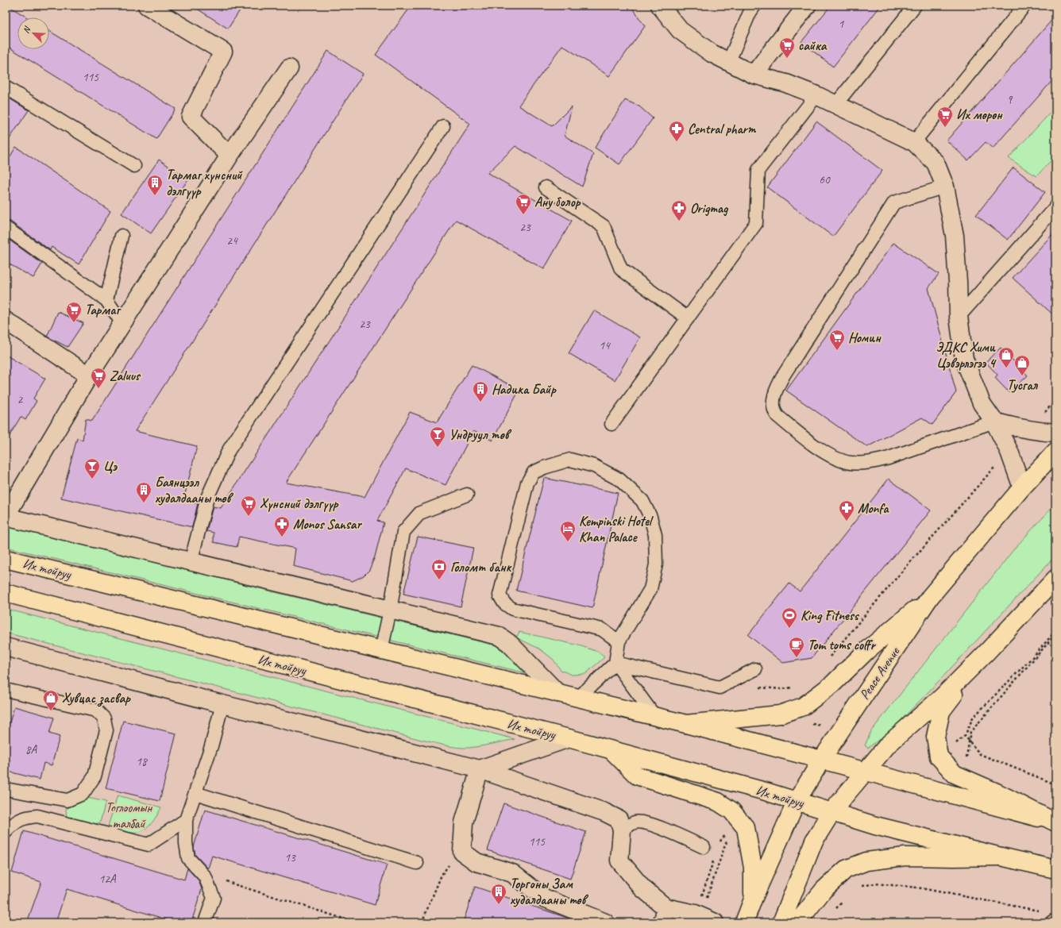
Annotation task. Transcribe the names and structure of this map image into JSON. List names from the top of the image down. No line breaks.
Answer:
{"streets":{"main road":["Их тойруу","Peace Avenue"]},"crossings":[["Их тойруу","Peace Avenue"]],"parks":["Тоглоомын талбай"],"places":{"supermarket":["сайка","Их мөрөн","Ану болор","Тармаг","Номин","Zaluus","Хүнсний дэлгүүр"],"pharmacy":["Central pharm","Origmag","Monfa","Monos Sansar"],"building":["Тармаг хүнсний дэлгүүр","Надика Байр","Баянцээл худалдааны төв","Торгоны Зам худалдааны төв"],"shop":["ЭДКС Хими Цэвэрлэгээ 4","Тусгал","Хувцас засвар"],"bar":["Ундруул төв","Цэ"],"hotel":["Kempinski Hotel Khan Palace"],"bank":["Голомт банк"],"sports":["King Fitness"],"cafe":["Tom toms coffr"]},"house_numbers":["1","115","9","60","23","24","23","14","2","8А","18","115","13","12А"],"north":"top left"}
